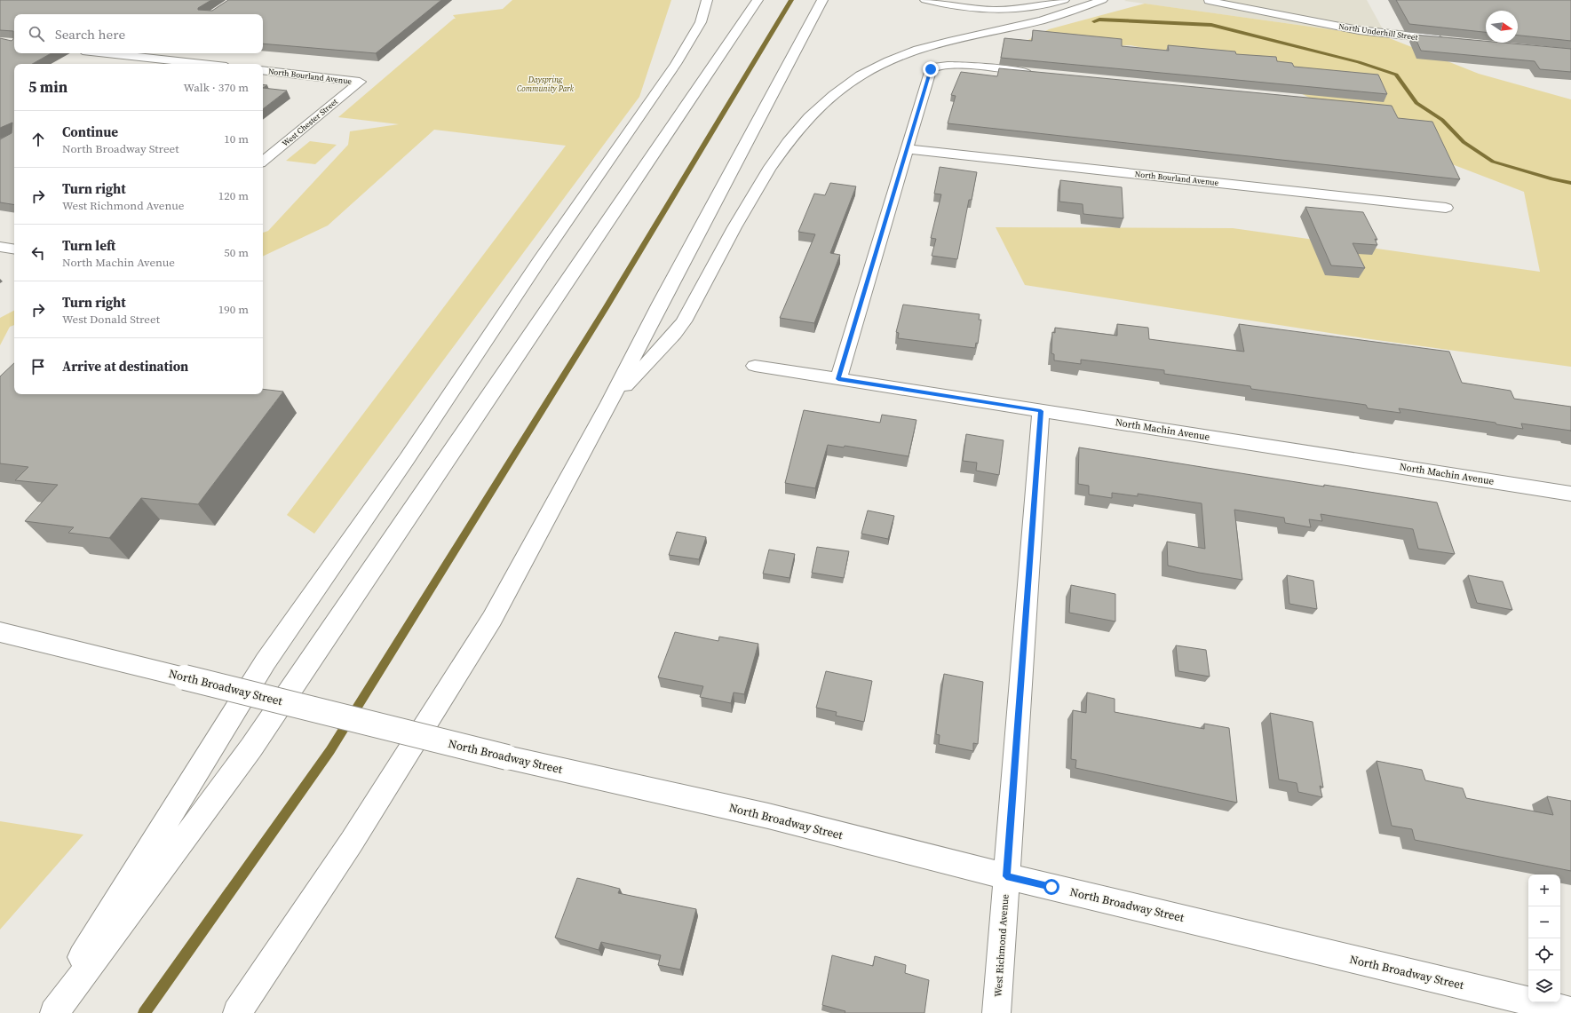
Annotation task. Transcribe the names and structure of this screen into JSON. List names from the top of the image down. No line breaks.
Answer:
{"streets":{"main road":["North Underhill Street","North Bourland Avenue","West Chester Street","North Machin Avenue","North Broadway Street","West Richmond Avenue"]},"crossings":[["North Bourland Avenue","West Chester Street"],["North Machin Avenue","West Richmond Avenue"],["North Broadway Street","West Richmond Avenue"]],"parks":["Dayspring Community Park"],"north":"right","page":{"search":"Search here","heading":["5 min","Walk · 370 m"],"list":[["Continue","North Broadway Street","10 m"],["Turn right","West Richmond Avenue","120 m"],["Turn left","North Machin Avenue","50 m"],["Turn right","West Donald Street","190 m"],"Arrive at destination"],"map_buttons":["+","−"]}}
